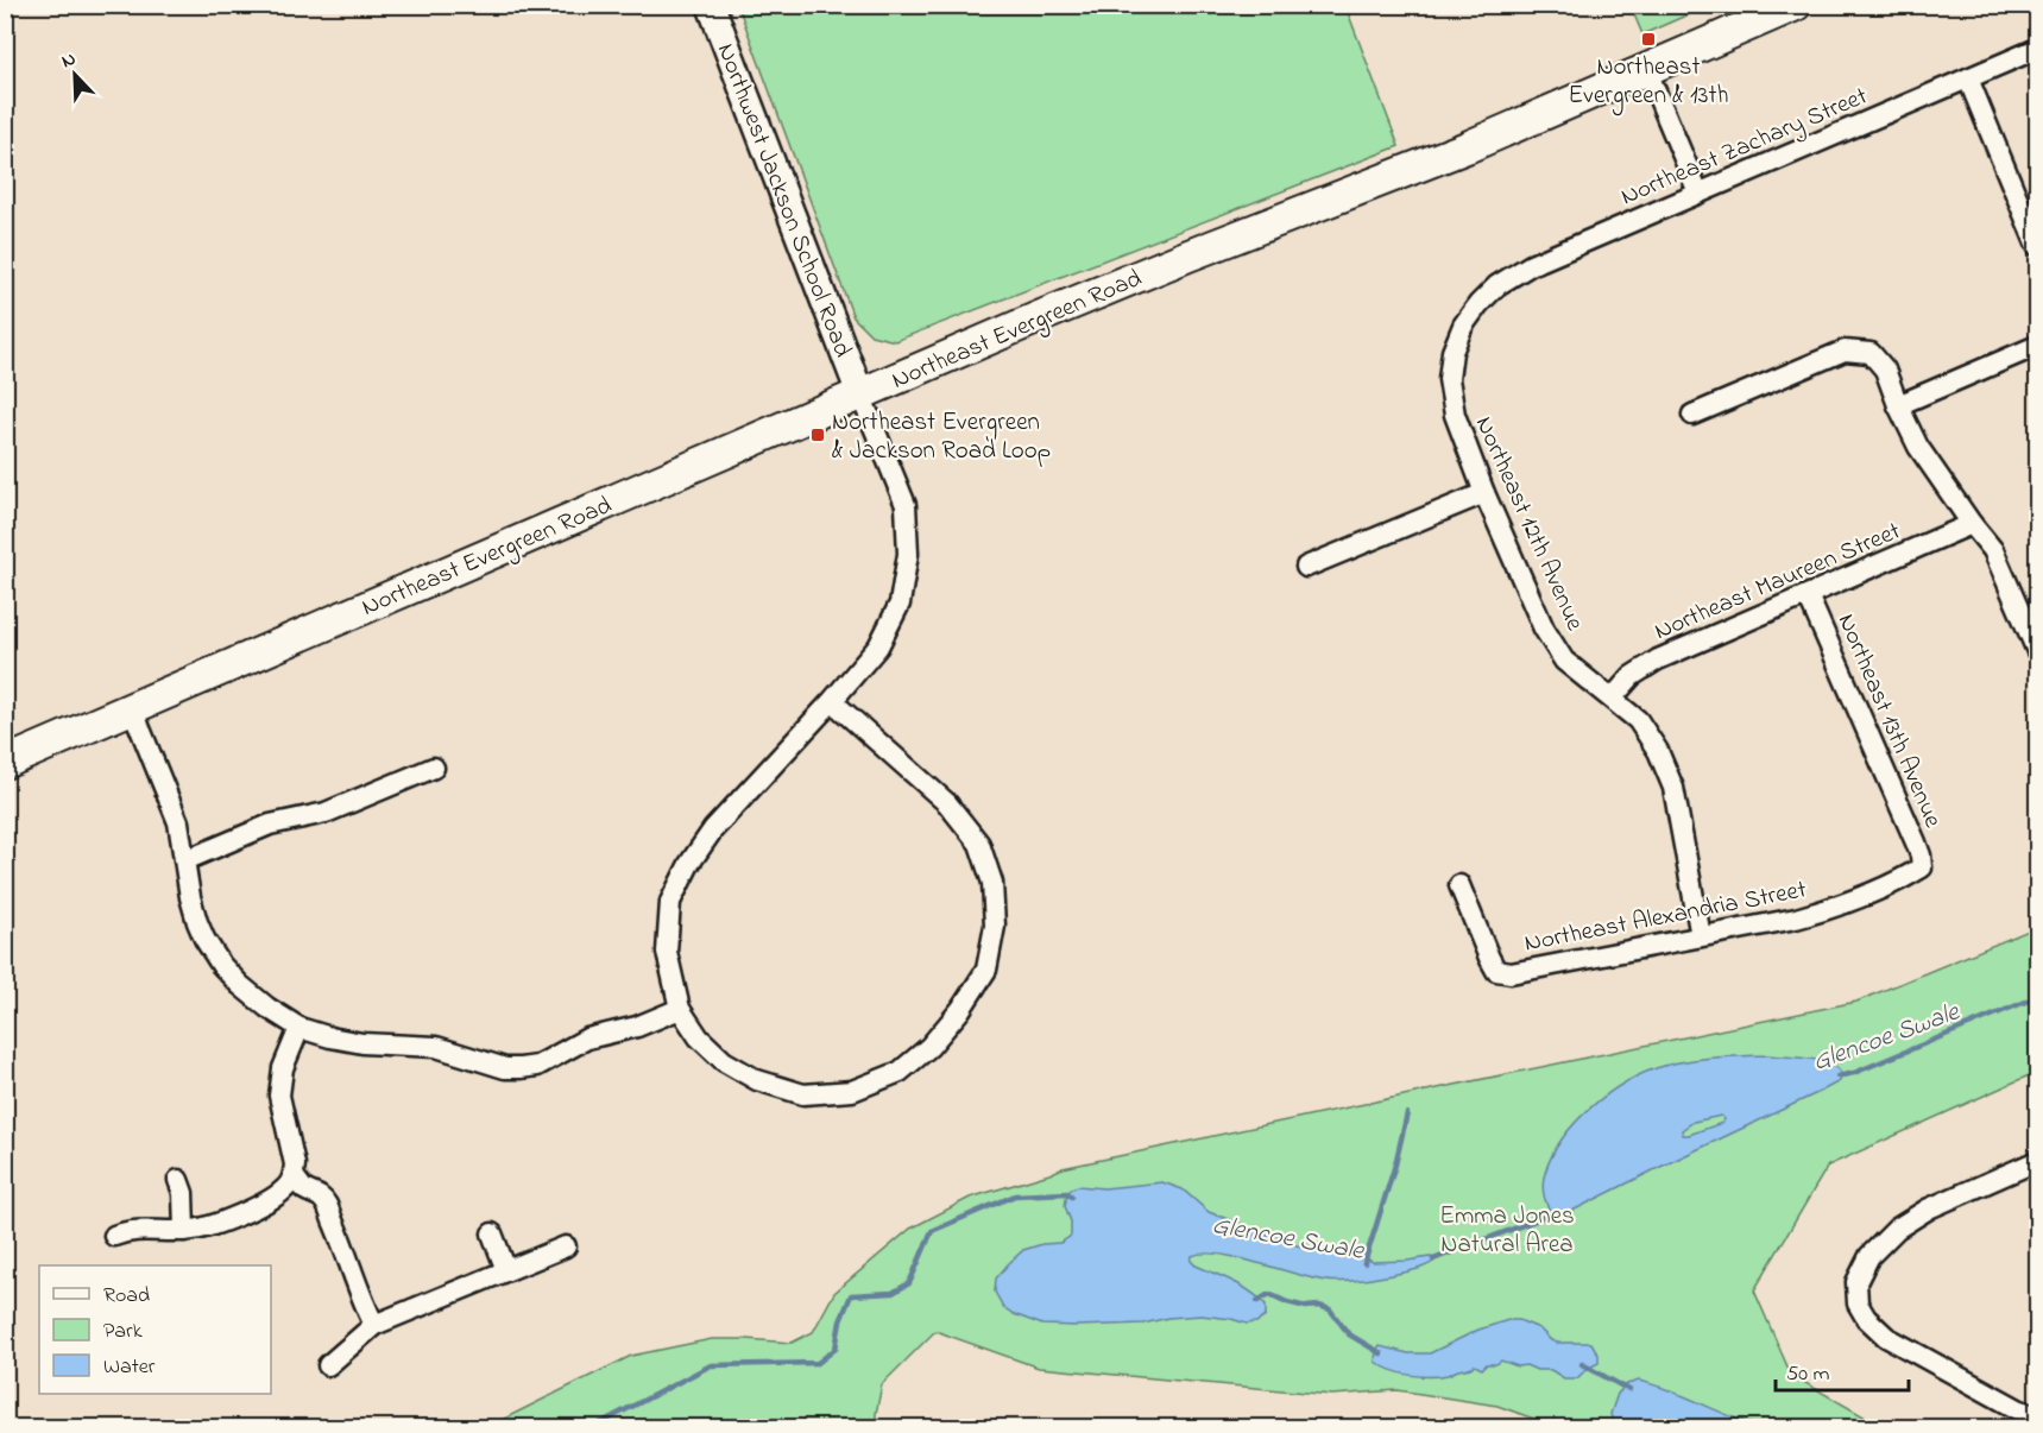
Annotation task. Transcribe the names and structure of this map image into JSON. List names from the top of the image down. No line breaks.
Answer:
{"streets":{"main road":["Northwest Jackson School Road","Northeast Evergreen Road"],"street":["Northeast Zachary Street","Northeast 12th Avenue","Northeast Maureen Street","Northeast 13th Avenue","Northeast Alexandria Street"]},"crossings":[["Northeast Zachary Street","Northeast 12th Avenue"],["Northwest Jackson School Road","Northeast Evergreen Road"],["Northeast 12th Avenue","Northeast Maureen Street"],["Northeast 12th Avenue","Northeast Alexandria Street"],["Northeast Maureen Street","Northeast 13th Avenue"],["Northeast 13th Avenue","Northeast Alexandria Street"]],"water":["Glencoe Swale"],"parks":["Emma Jones Natural Area"],"places":{"transit":["Northeast Evergreen & 13th","Northeast Evergreen & Jackson Road Loop"]},"legend":["Road","Park","Water"],"scale_bar":"50 m","north":"top left"}
